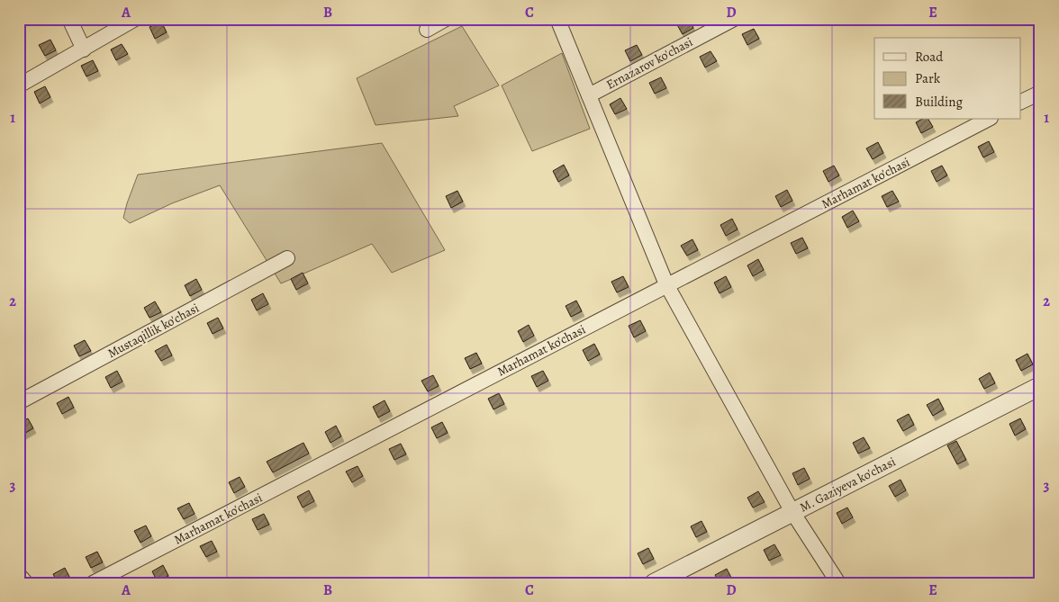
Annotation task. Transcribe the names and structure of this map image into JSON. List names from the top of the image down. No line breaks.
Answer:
{"streets":{"street":["Ernazarov ko'chasi","Marhamat ko'chasi","Mustaqillik ko'chasi","M. Gaziyeva ko'chasi"]},"legend":["Road","Park","Building"],"grid":{"columns":["A","B","C","D","E"],"rows":["1","2","3"]}}
